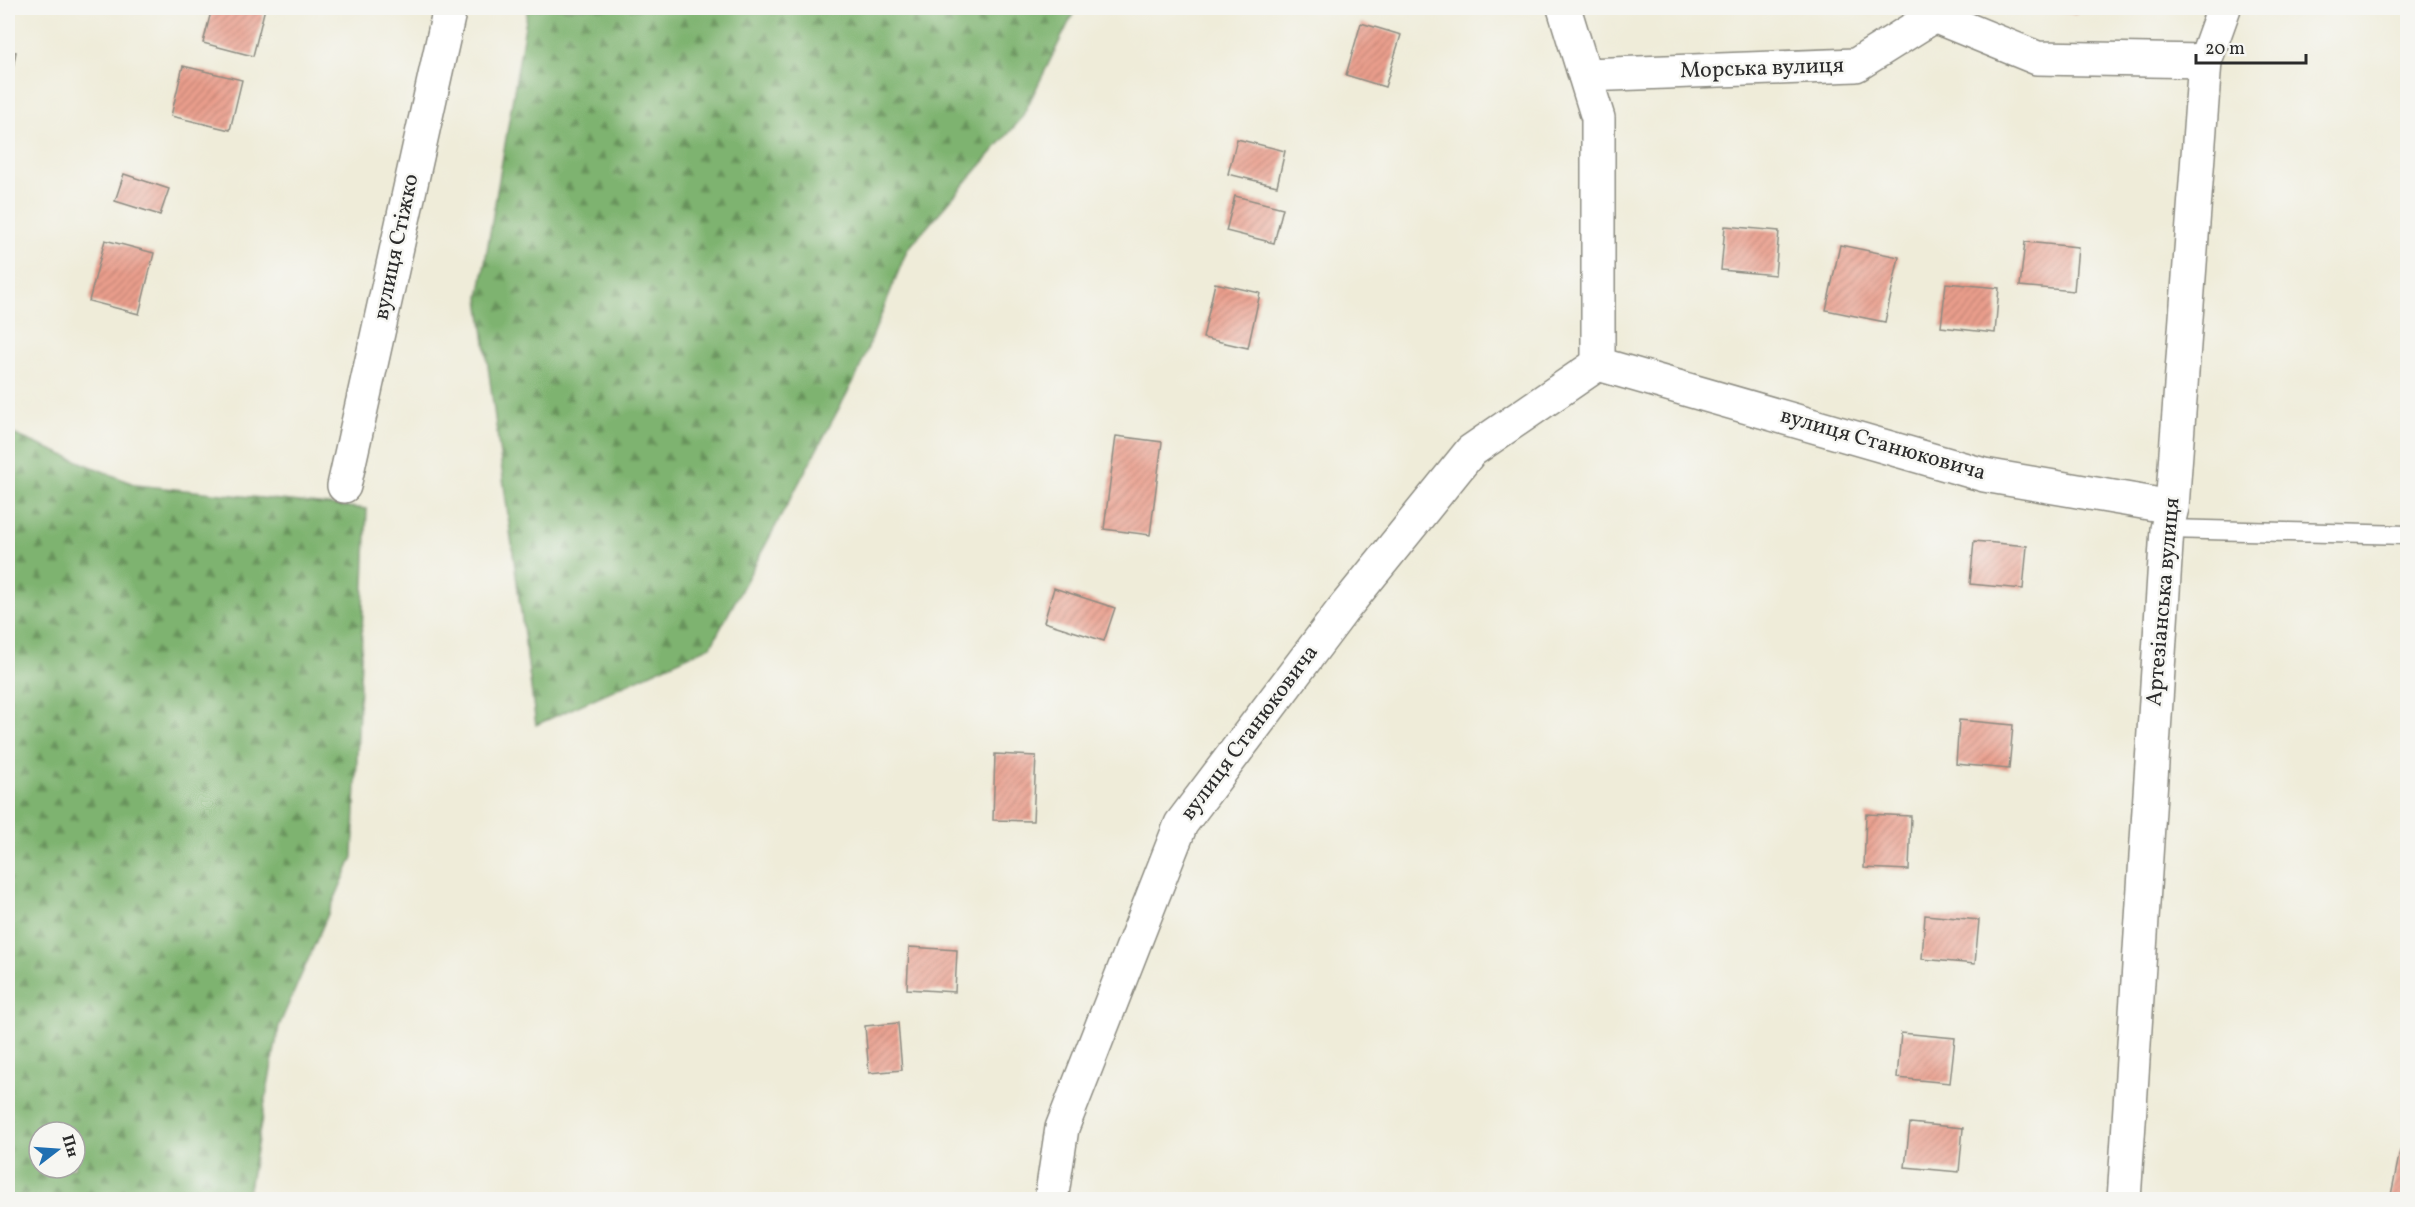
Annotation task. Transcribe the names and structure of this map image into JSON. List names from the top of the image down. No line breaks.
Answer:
{"streets":{"street":["Морська вулиця","вулиця Стіжко","вулиця Станюковича","Артезіанська вулиця"]},"crossings":[["Морська вулиця","Артезіанська вулиця"],["вулиця Станюковича","Артезіанська вулиця"]],"scale_bar":"20 m","north":"right"}
